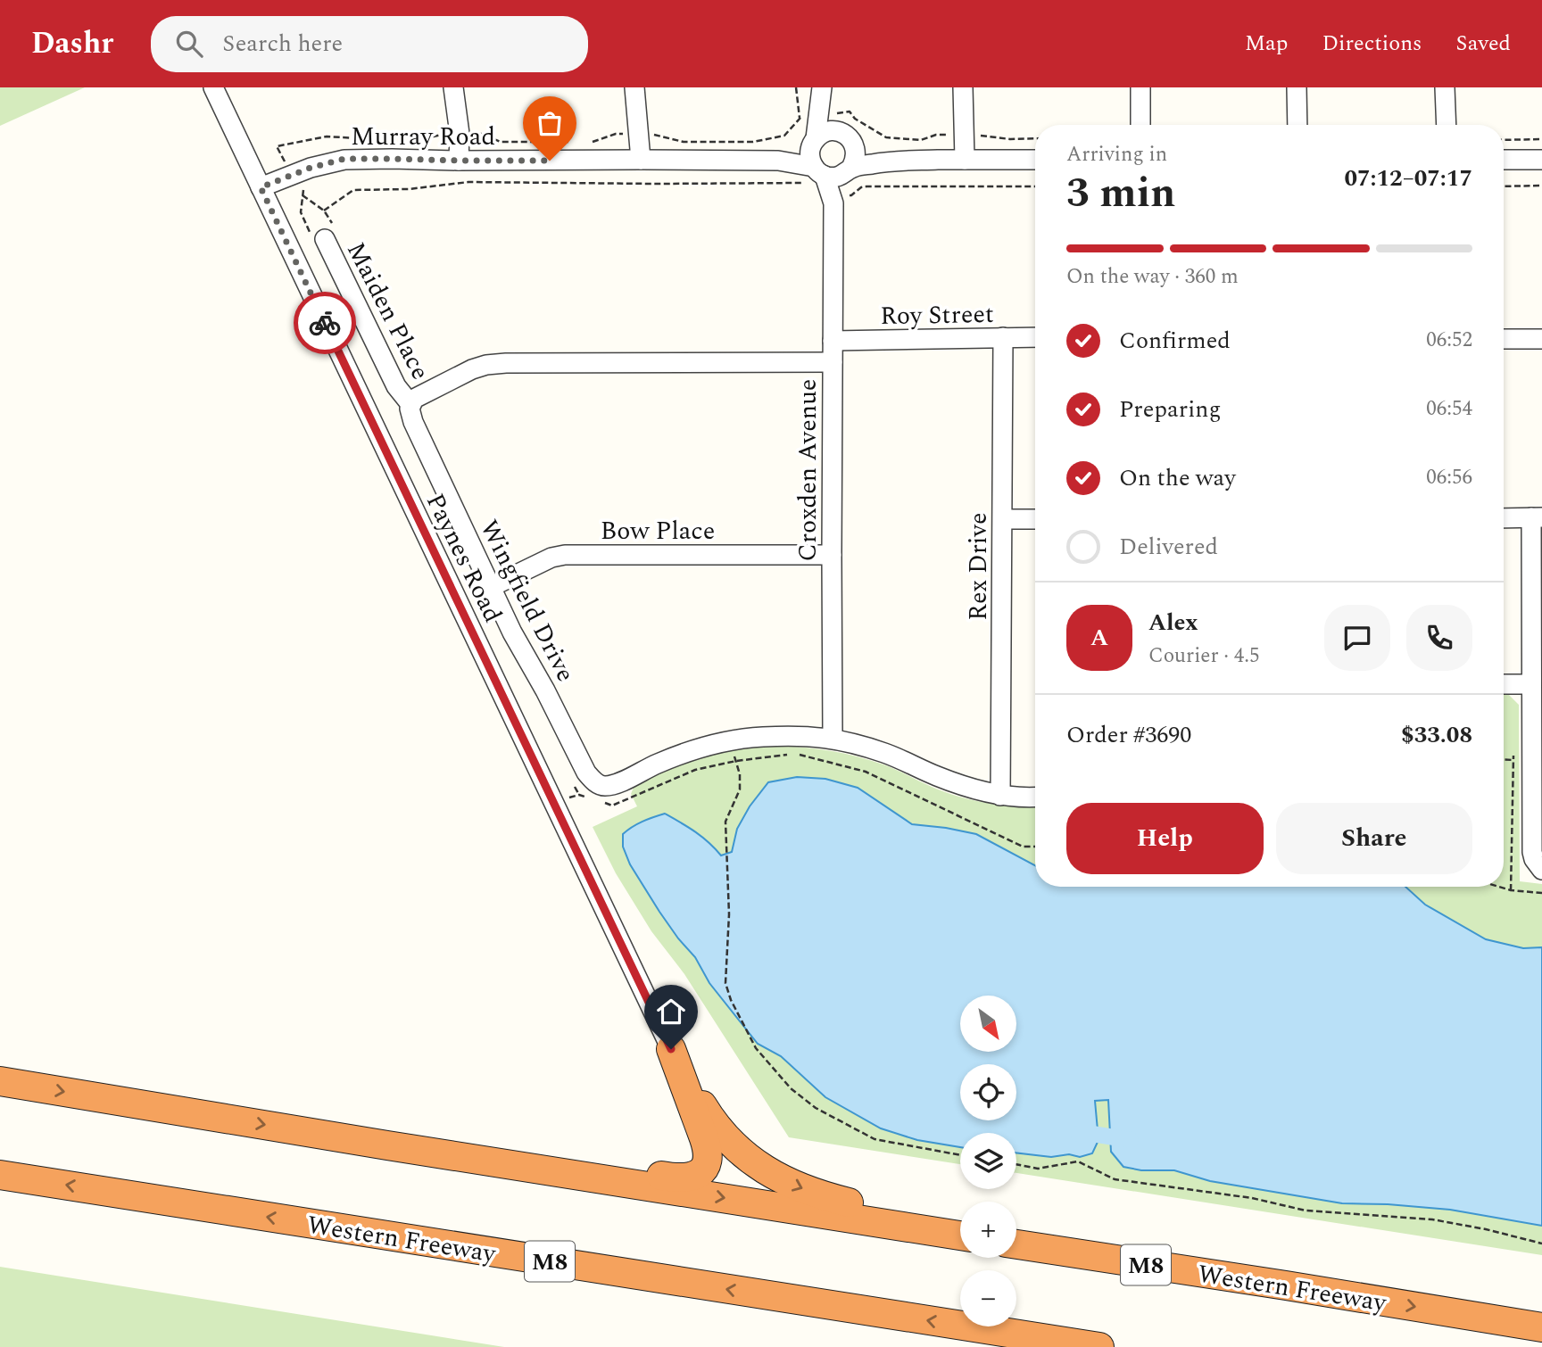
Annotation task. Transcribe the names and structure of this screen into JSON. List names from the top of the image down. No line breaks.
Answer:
{"streets":{"highway":["Western Freeway","M8"],"street":["Murray Road","Maiden Place","Roy Street","Croxden Avenue","Bow Place","Paynes Road","Rex Drive","Wingfield Drive"]},"crossings":[["Murray Road","Croxden Avenue"],["Murray Road","Paynes Road"],["Maiden Place","Wingfield Drive"],["Roy Street","Croxden Avenue"],["Roy Street","Rex Drive"],["Croxden Avenue","Bow Place"],["Croxden Avenue","Wingfield Drive"],["Bow Place","Wingfield Drive"],["Rex Drive","Wingfield Drive"]],"north":"bottom right","page":{"header":"Dashr","search":"Search here","nav":["Map","Directions","Saved"],"heading":["3 min","Arriving in","07:12–07:17"],"panel":["Alex","Courier · 4.5","Order #3690","$33.08"],"bar":"On the way · 360 m","list":[["Confirmed","06:52"],["Preparing","06:54"],["On the way","06:56"],"Delivered"],"round":"A","buttons":["Help","Share"],"map_buttons":["+","−"]}}
